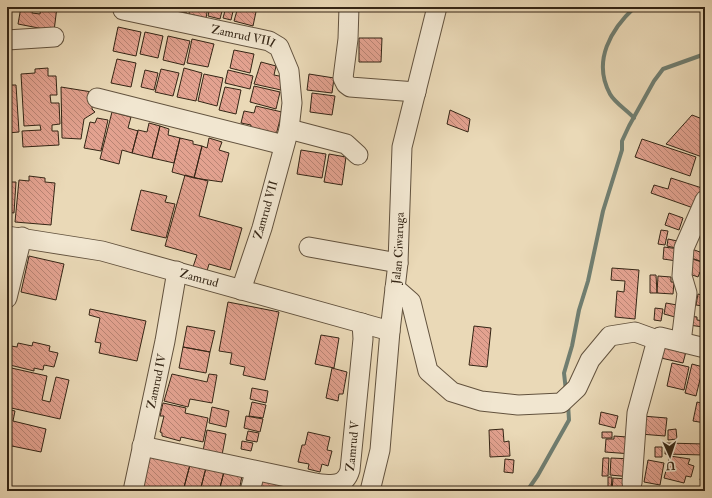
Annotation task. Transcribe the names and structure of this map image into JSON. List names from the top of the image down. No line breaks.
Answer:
{"streets":{"street":["Zamrud VIII","Zamrud VII","Jalan Ciwaruga","Zamrud","Zamrud IV","Zamrud V"]},"crossings":[["Zamrud VIII","Zamrud VII"],["Zamrud VII","Zamrud"],["Jalan Ciwaruga","Zamrud"],["Zamrud","Zamrud IV"],["Zamrud","Zamrud V"],["Zamrud IV","Zamrud V"]],"north":"bottom"}
